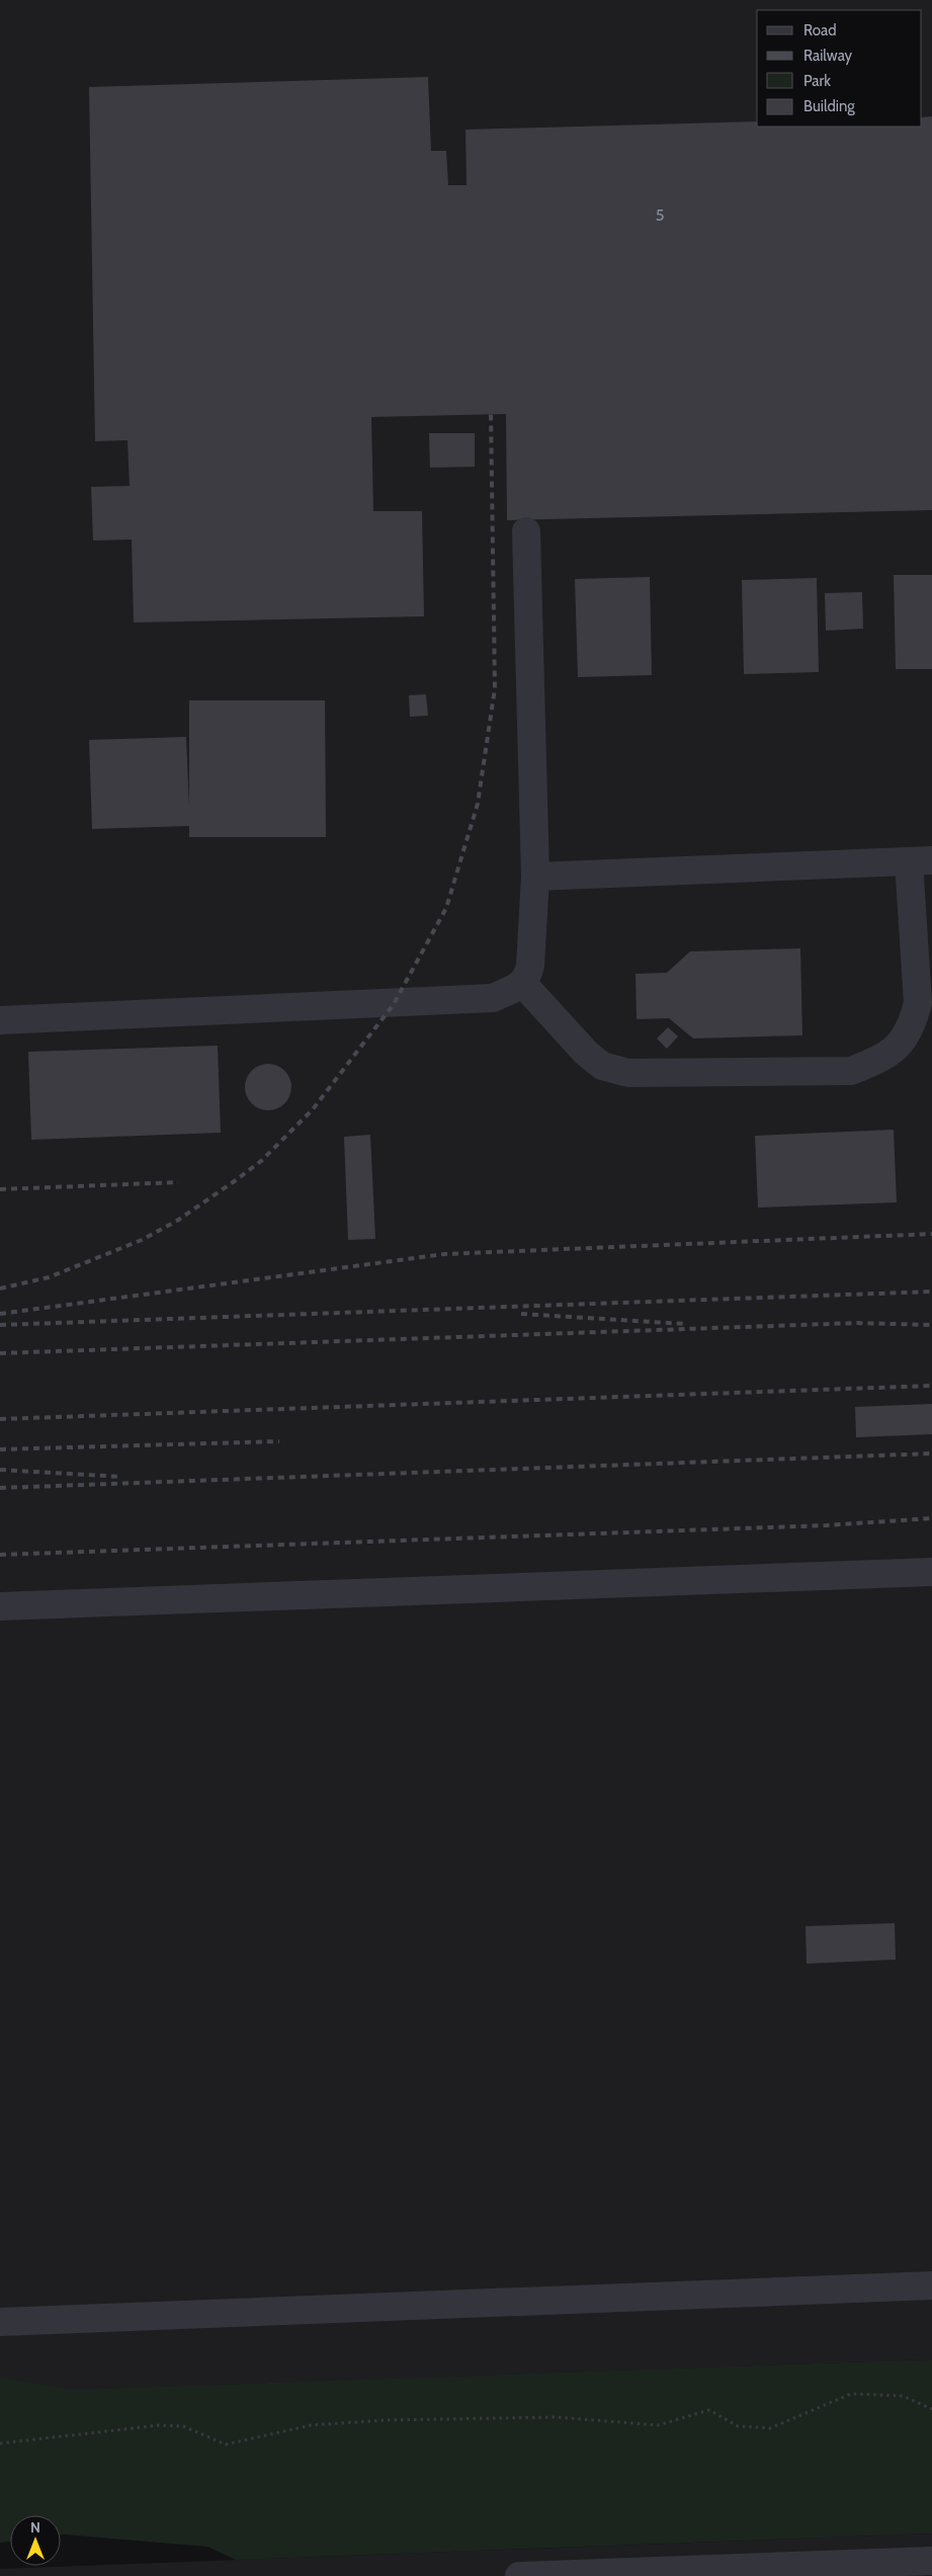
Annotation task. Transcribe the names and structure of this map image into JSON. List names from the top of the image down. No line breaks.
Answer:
{"house_numbers":["5"],"legend":["Road","Railway","Park","Building"],"north":"top"}
